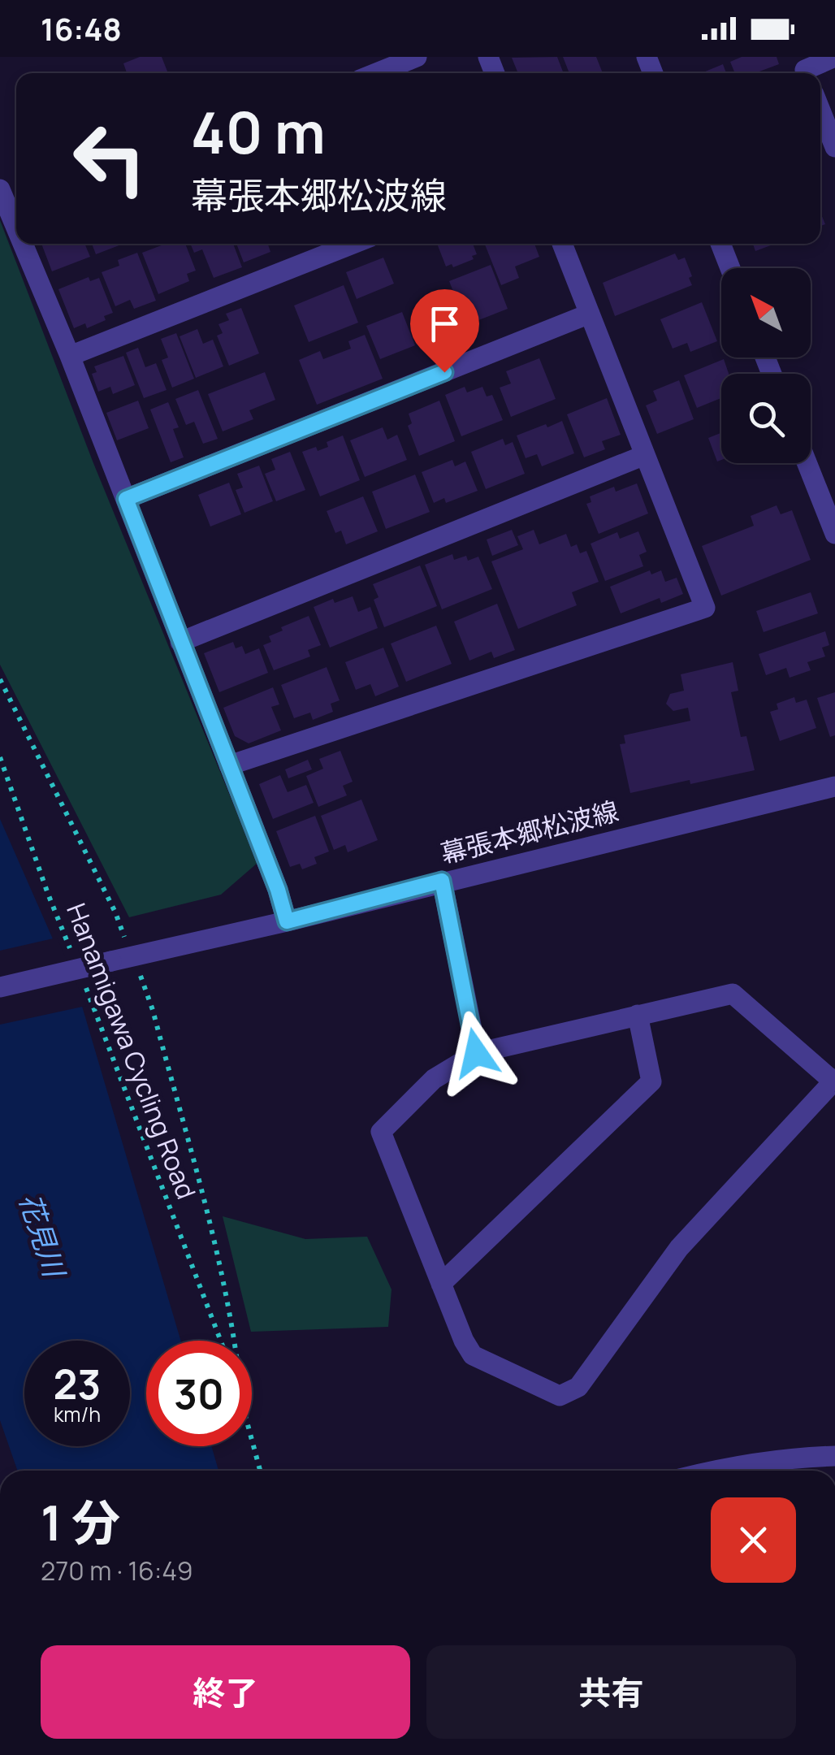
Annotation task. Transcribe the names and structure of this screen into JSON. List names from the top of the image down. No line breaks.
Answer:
{"streets":{"street":["幕張本郷松波線"],"path":["Hanamigawa Cycling Road"]},"water":["花見川"],"north":"top left","page":{"status":"16:48","turn":["40 m","幕張本郷松波線"],"speed":"23 km/h","limit":"30","heading":["1 分","270 m · 16:49"],"buttons":["終了","共有"]}}
